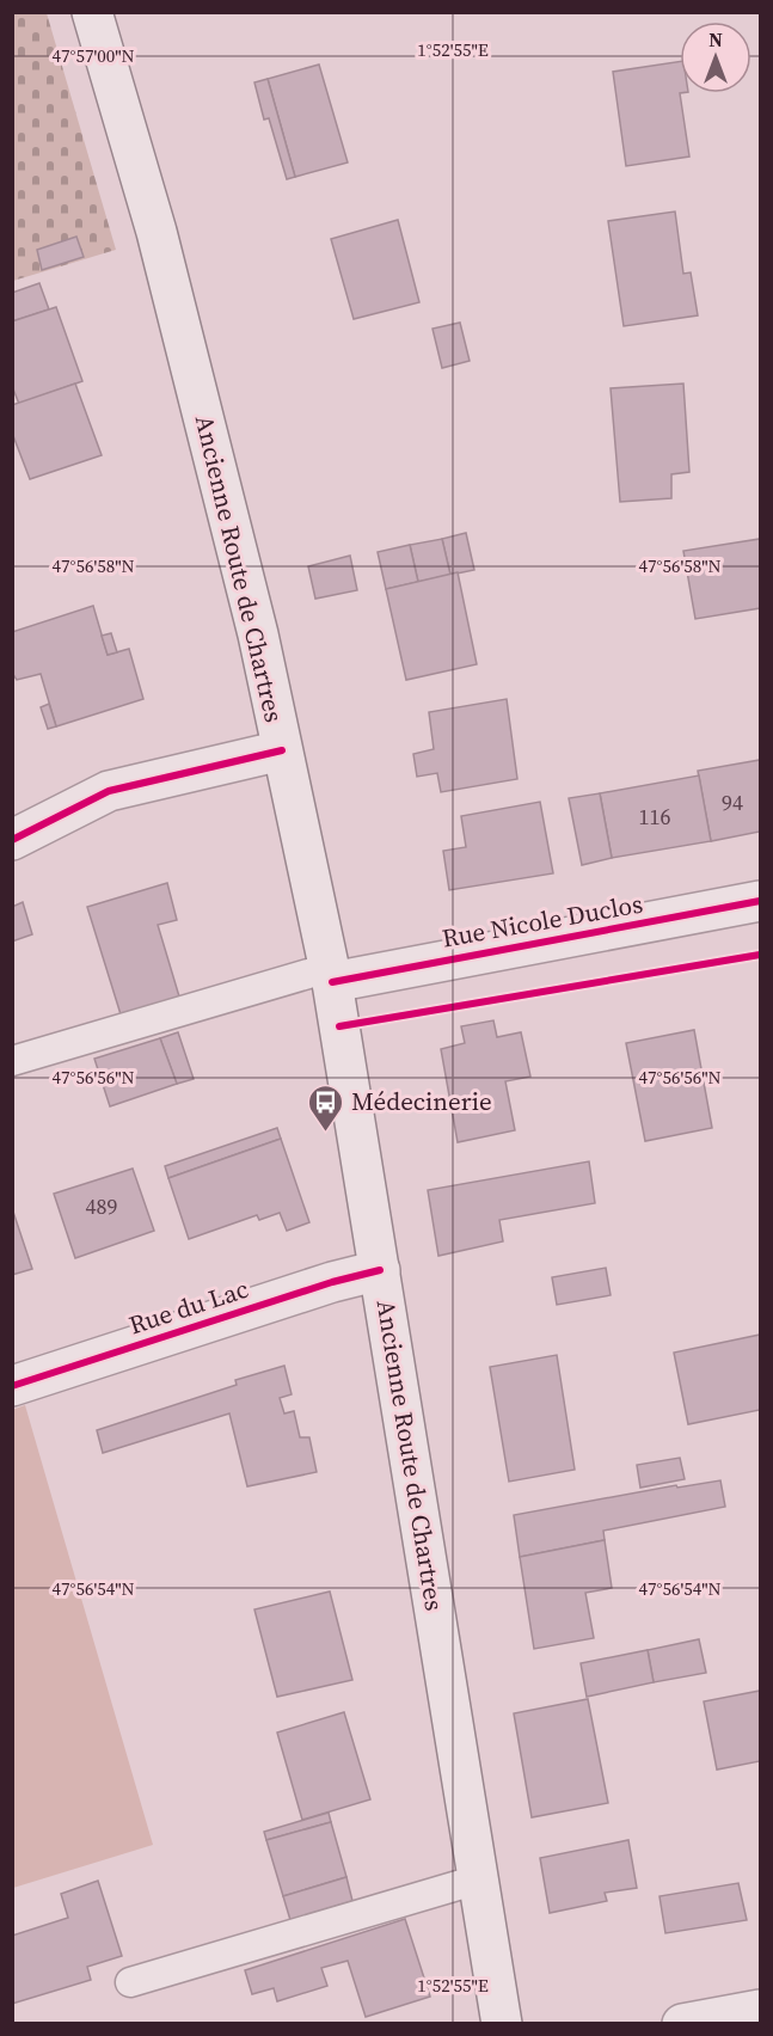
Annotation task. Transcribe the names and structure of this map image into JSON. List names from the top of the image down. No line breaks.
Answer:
{"streets":{"main road":["Ancienne Route de Chartres","Rue Nicole Duclos","Rue du Lac"]},"crossings":[["Ancienne Route de Chartres","Rue Nicole Duclos"],["Ancienne Route de Chartres","Rue du Lac"]],"places":{"bus stop":["Médecinerie"]},"house_numbers":["94","116","489"],"north":"top","coordinates":["1°52'55\"E","47°57'00\"N","47°56'58\"N","47°56'56\"N","47°56'54\"N"]}
